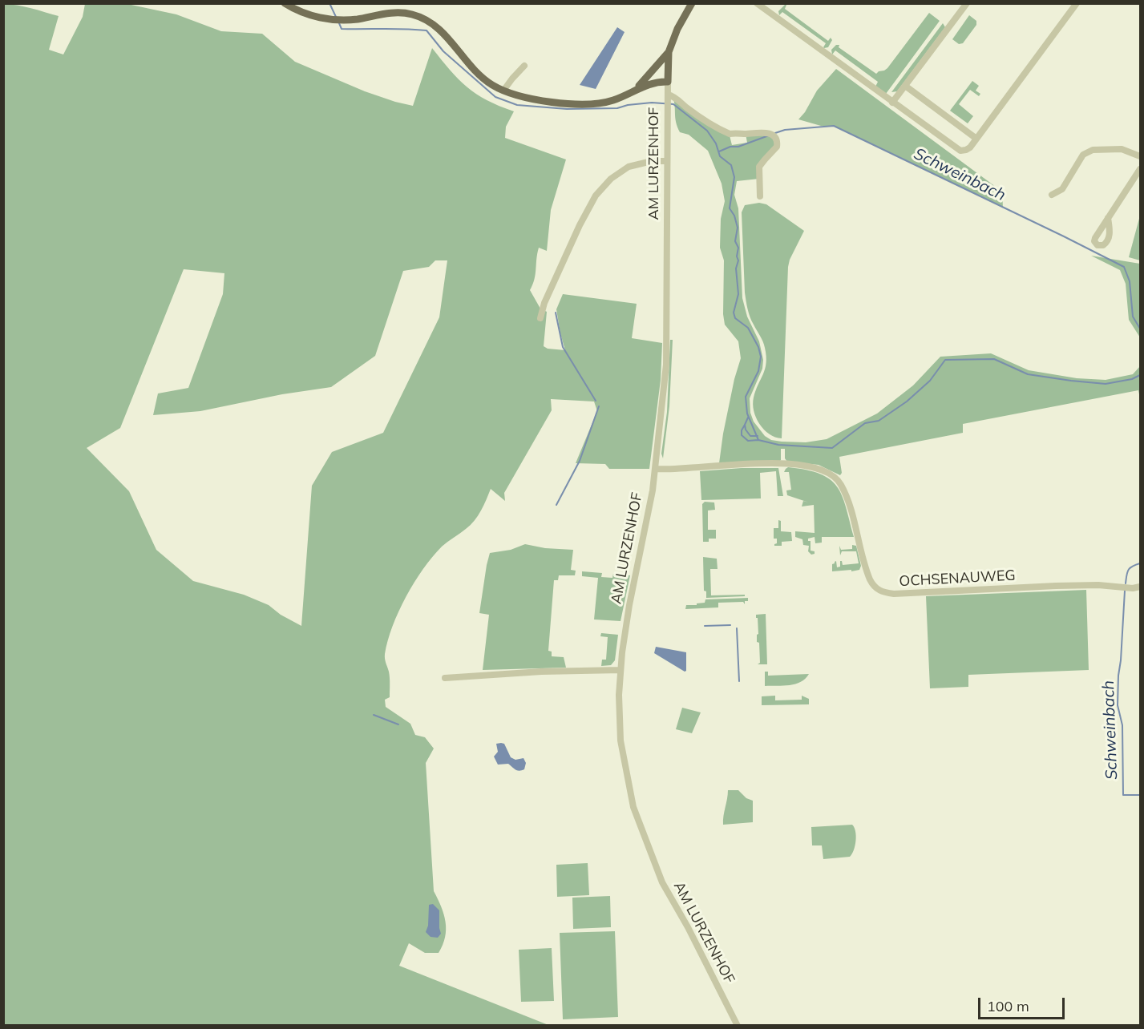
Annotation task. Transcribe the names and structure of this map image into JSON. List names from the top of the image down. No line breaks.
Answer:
{"streets":{"main road":["AM LURZENHOF"],"street":["OCHSENAUWEG"]},"crossings":[["AM LURZENHOF","OCHSENAUWEG"]],"water":["Schweinbach"],"scale_bar":"100 m"}
